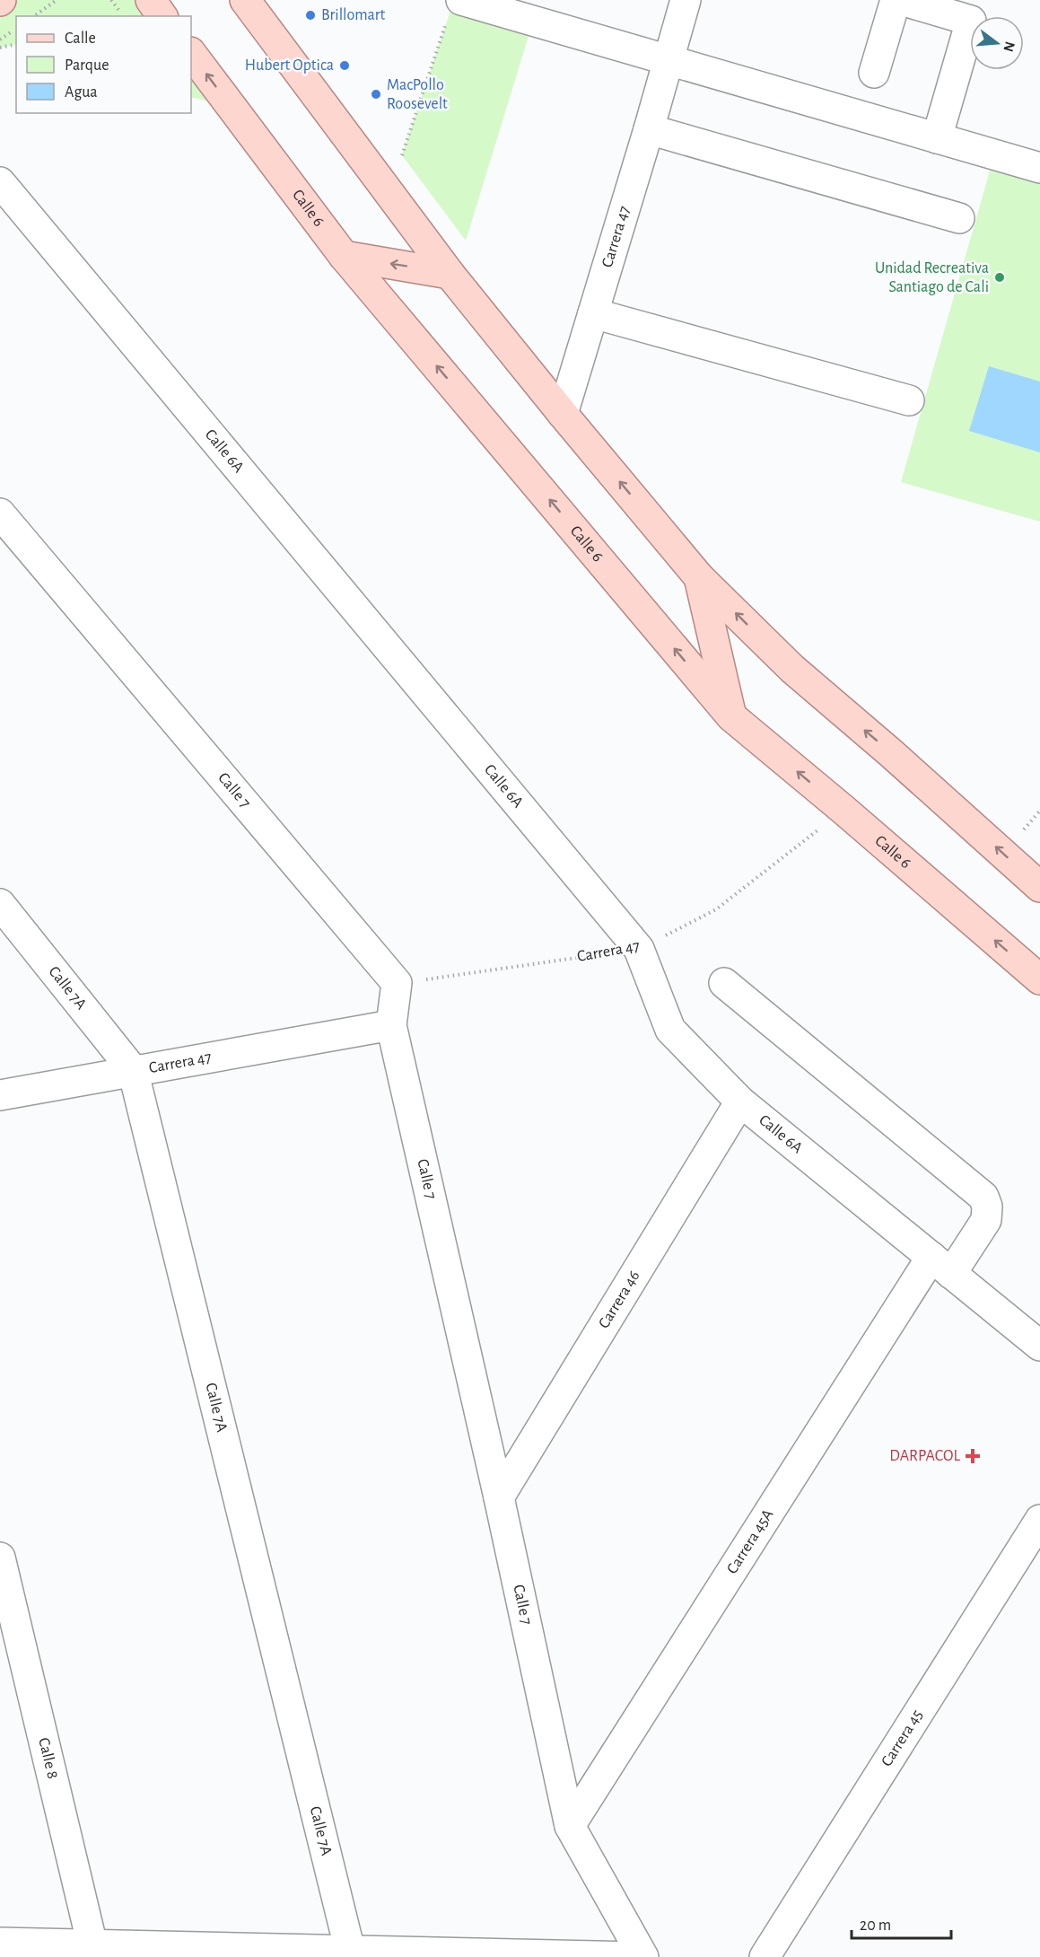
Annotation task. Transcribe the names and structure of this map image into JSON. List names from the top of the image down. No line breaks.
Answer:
{"streets":{"main road":["Calle 6"],"street":["Carrera 47","Calle 6A","Calle 7","Calle 7A","Carrera 46","Carrera 45A","Carrera 45","Calle 8"]},"crossings":[["Calle 6","Carrera 47"],["Carrera 47","Calle 6A"],["Carrera 47","Calle 7"],["Carrera 47","Calle 7A"],["Calle 6A","Carrera 46"],["Calle 6A","Carrera 45A"],["Calle 7","Carrera 46"],["Calle 7","Carrera 45A"]],"places":{"other":["Brillomart","Hubert Optica","MacPollo Roosevelt","Unidad Recreativa Santiago de Cali"],"health":["DARPACOL"]},"legend":["Calle","Parque","Agua"],"scale_bar":"20 m","north":"right"}
